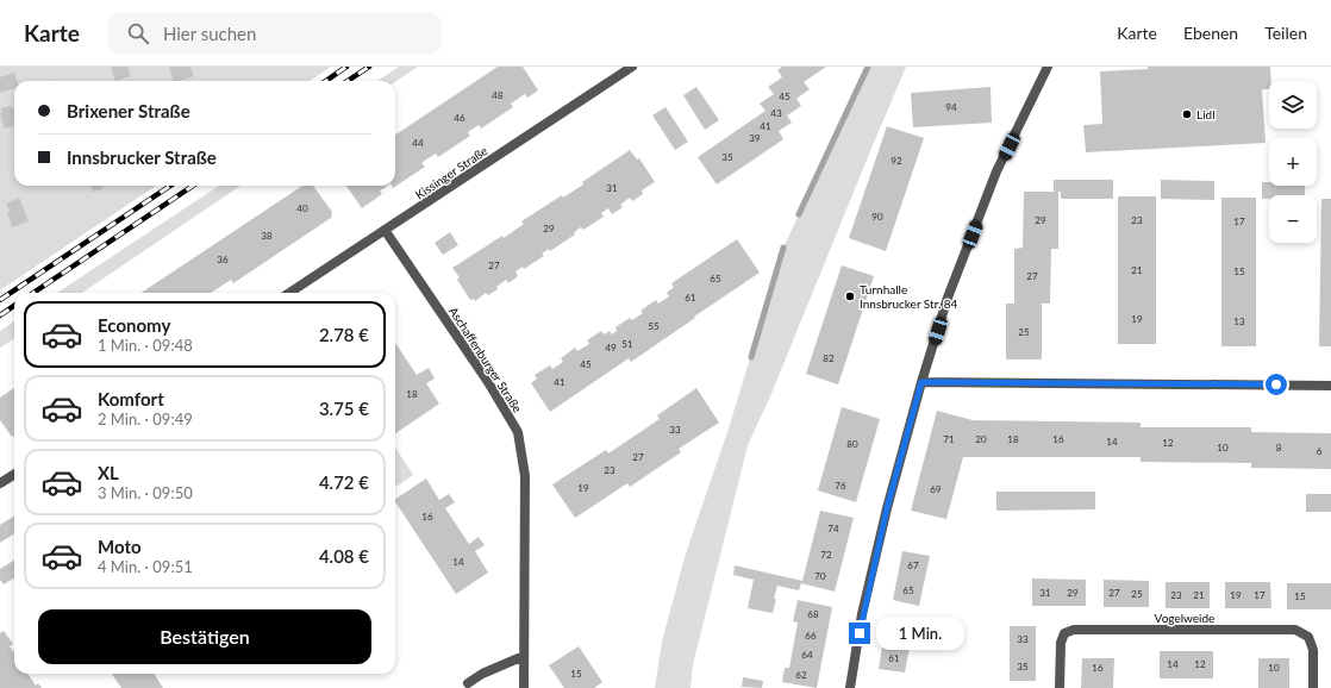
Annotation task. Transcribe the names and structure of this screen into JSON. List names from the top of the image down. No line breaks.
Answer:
{"streets":{"street":["Kissinger Straße","Aschaffenburger Straße","Vogelweide"]},"crossings":[["Kissinger Straße","Aschaffenburger Straße"]],"places":["Lidl","Turnhalle Innsbrucker Str. 84"],"house_numbers":["48","45","94","43","46","41","39","44","35","92","31","40","90","29","23","17","29","38","36","27","21","15","27","65","61","19","13","55","25","51","49","82","45","41","18","33","71","20","18","16","14","12","80","10","8","6","27","23","76","19","69","16","74","72","14","67","70","65","31","29","27","25","23","21","19","17","15","68","66","33","64","61","14","12","35","16","10","15","62"],"page":{"header":"Karte","search":"Hier suchen","nav":["Karte","Ebenen","Teilen"],"map_buttons":["+","−"],"banner":["Brixener Straße","Innsbrucker Straße"],"list":[{"name":"Economy","note":"1 Min. · 09:48","value":"2.78 €"},{"name":"Komfort","note":"2 Min. · 09:49","value":"3.75 €"},{"name":"XL","note":"3 Min. · 09:50","value":"4.72 €"},{"name":"Moto","note":"4 Min. · 09:51","value":"4.08 €"}],"buttons":"Bestätigen","bubble":"1 Min."}}
